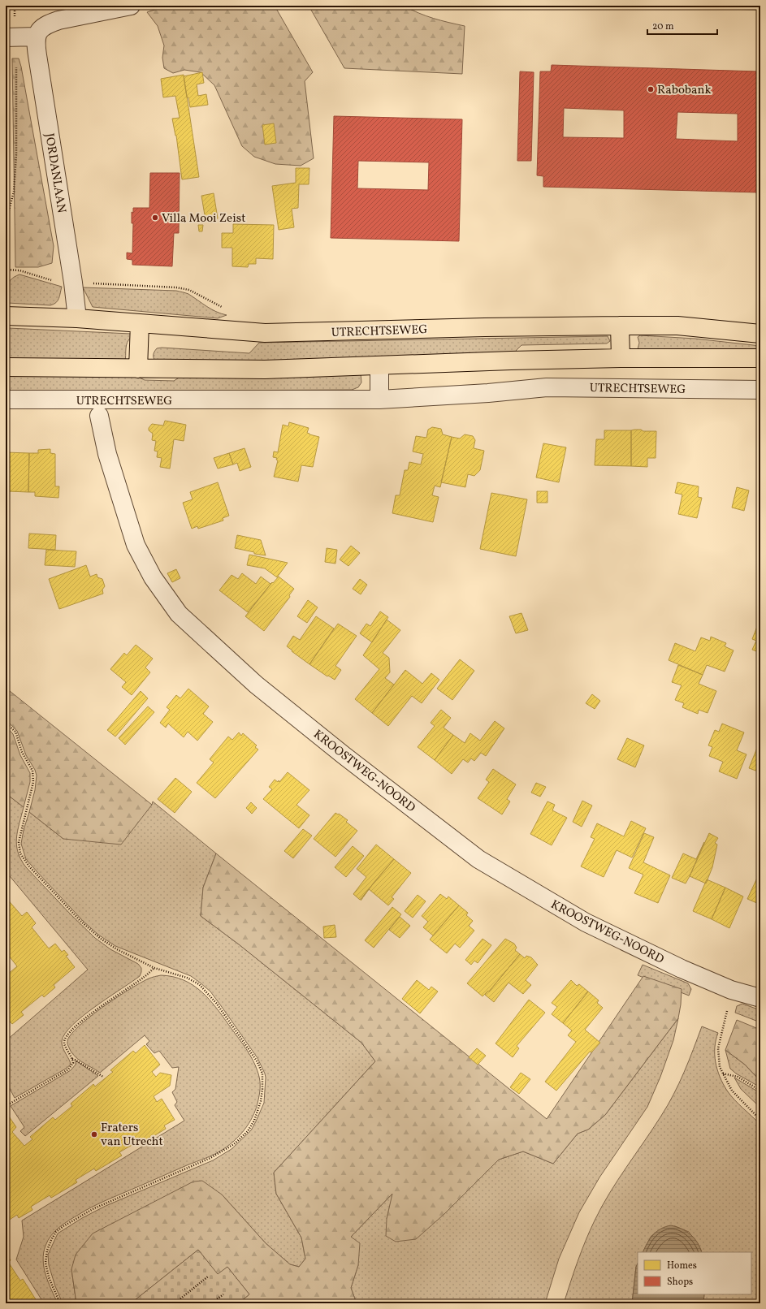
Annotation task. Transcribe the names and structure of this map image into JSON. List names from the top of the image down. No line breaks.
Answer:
{"streets":{"main road":["UTRECHTSEWEG"],"street":["JORDANLAAN","KROOSTWEG-NOORD"]},"crossings":[["JORDANLAAN","UTRECHTSEWEG"]],"places":["Rabobank","Villa Mooi Zeist","Fraters van Utrecht"],"legend":["Homes","Shops"],"scale_bar":"20 m"}
